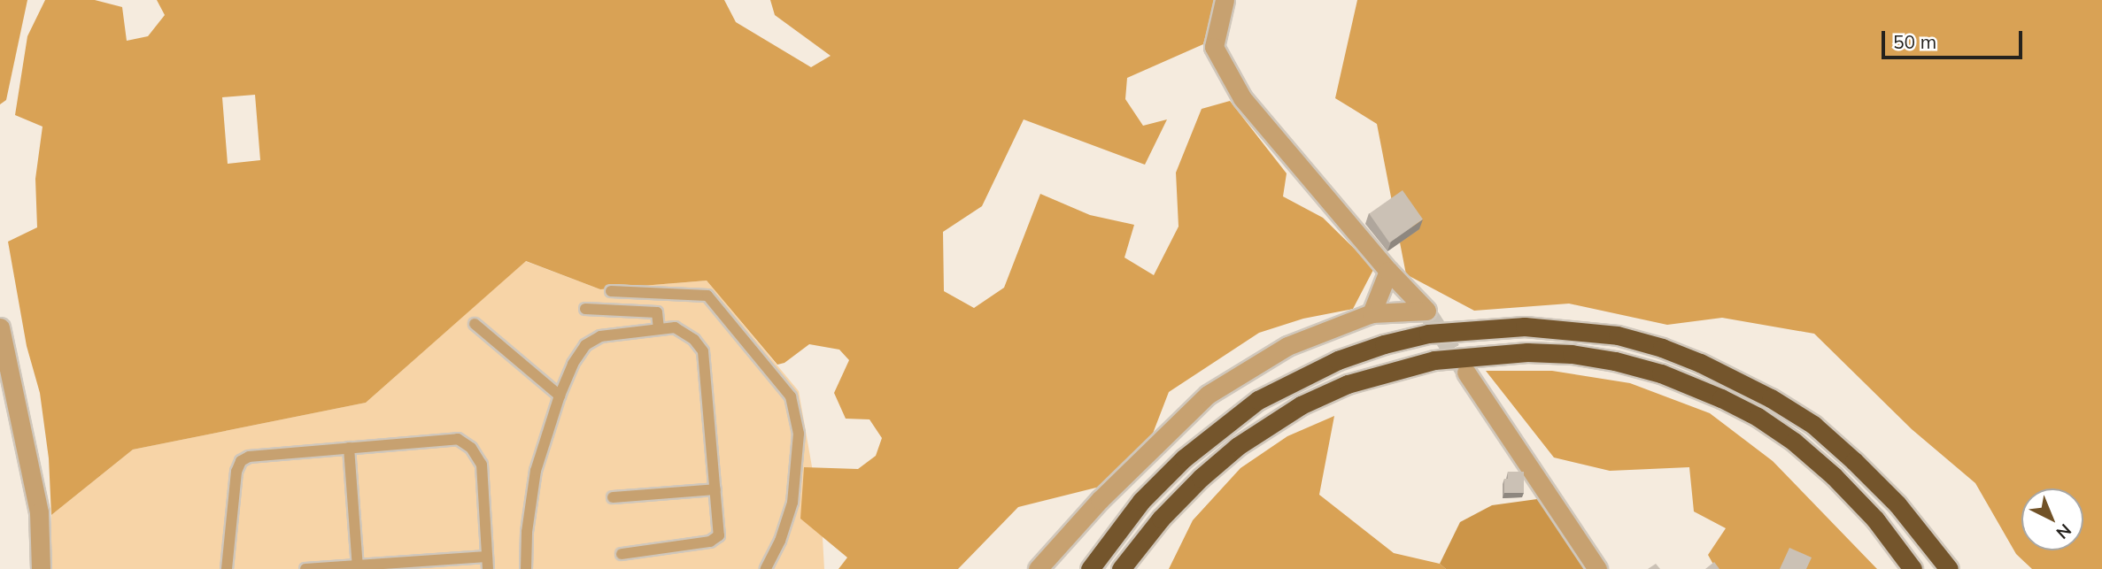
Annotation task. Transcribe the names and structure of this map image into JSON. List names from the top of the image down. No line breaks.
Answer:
{"scale_bar":"50 m","north":"bottom right"}
